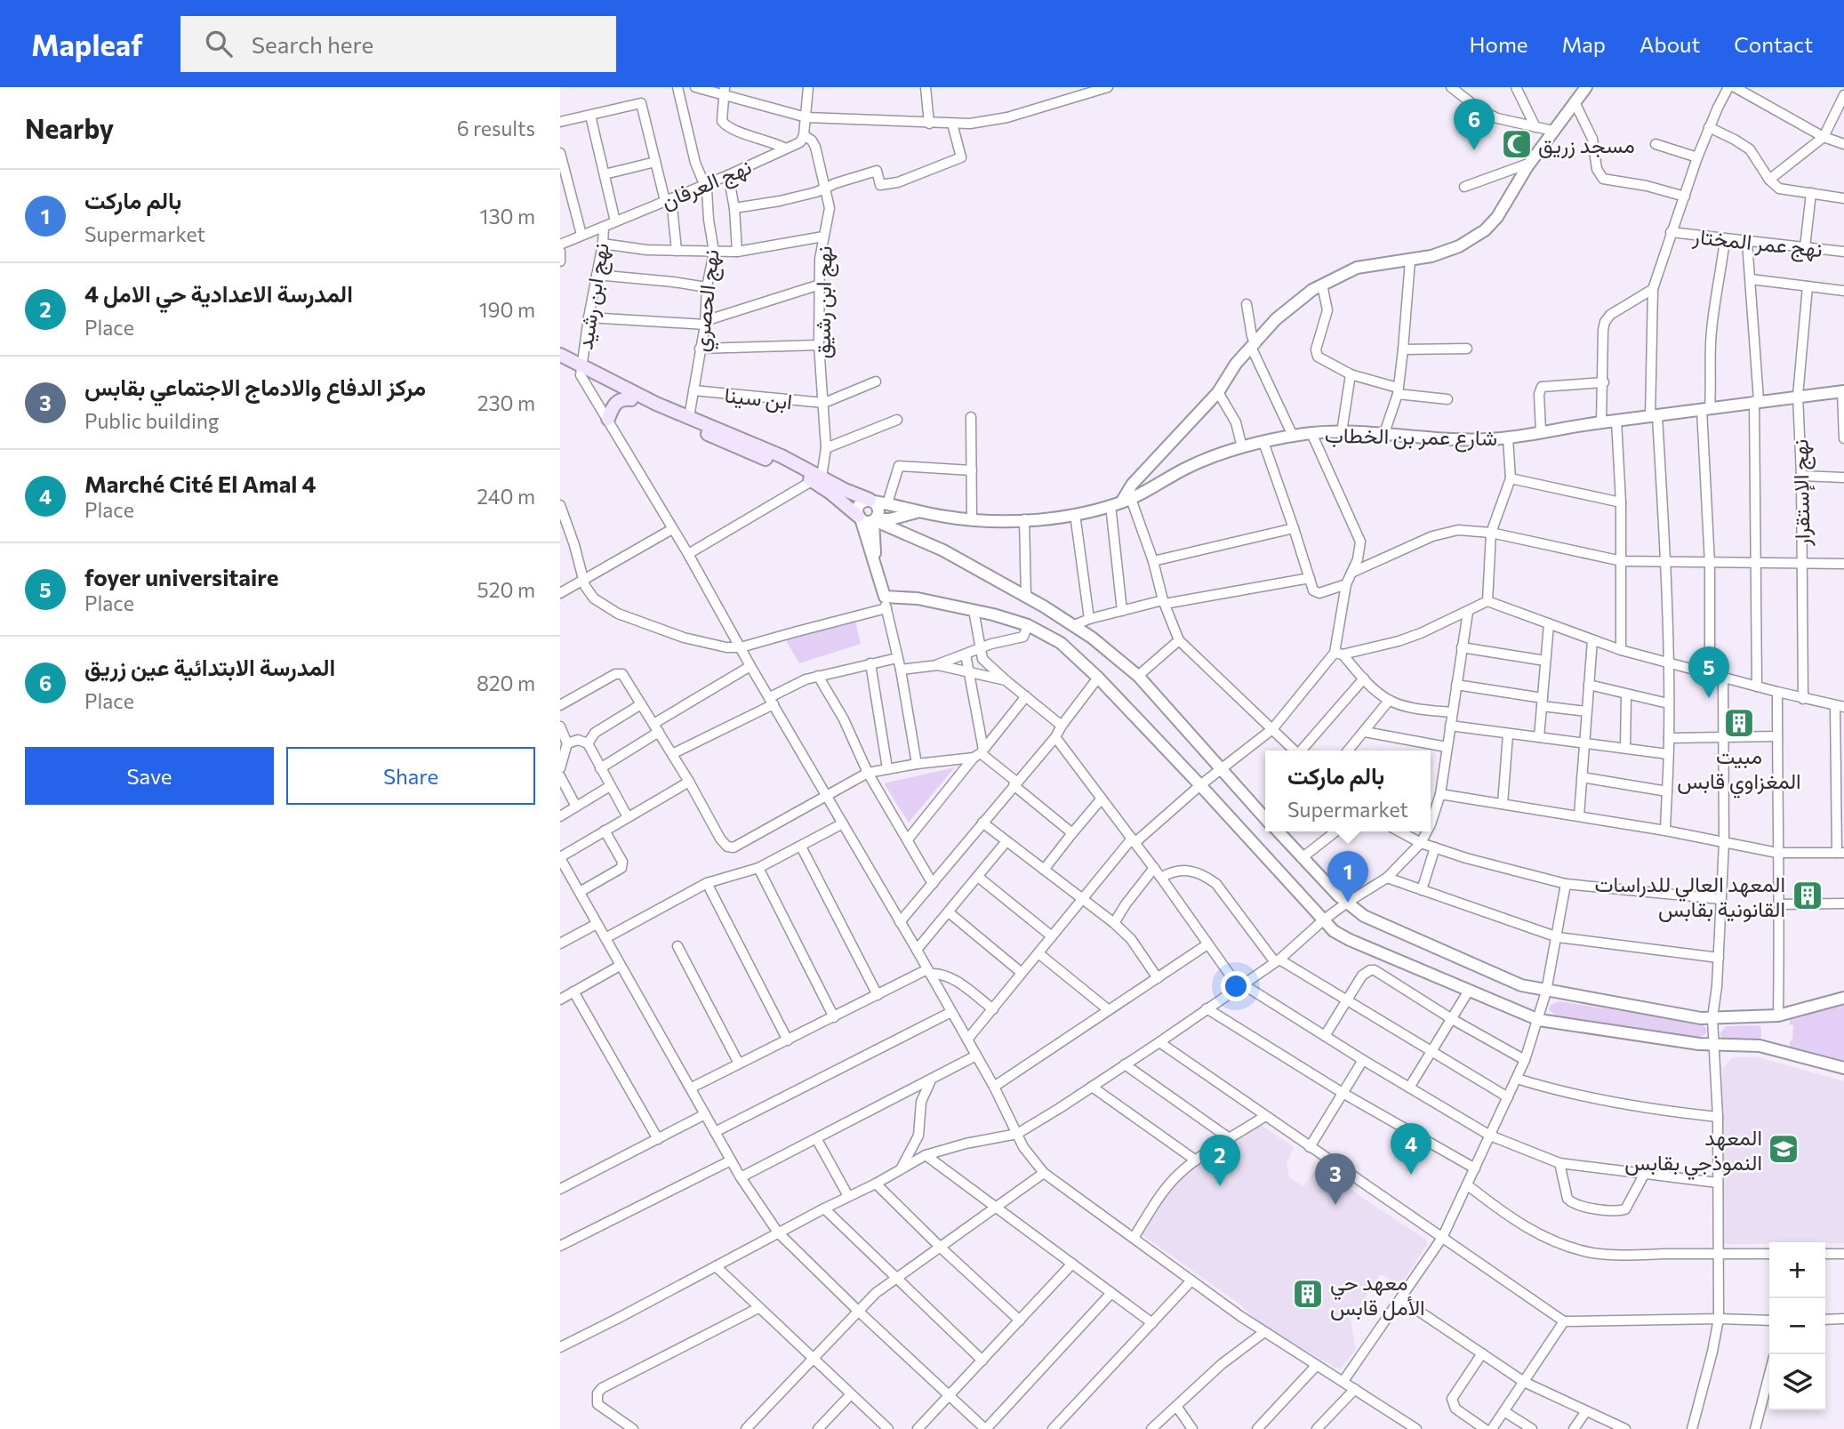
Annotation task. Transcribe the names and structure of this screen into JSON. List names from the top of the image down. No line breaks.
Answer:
{"streets":{"street":["نهج العرفان","نهج عمر المختار","نهج ابن رشيد","نهج الحصري","نهج ابن رشيق","ابن سينا","شارع عمر بن الخطاب","نهج الإستقرار"]},"crossings":[["نهج العرفان","نهج ابن رشيد"],["نهج العرفان","نهج الحصري"],["نهج العرفان","نهج ابن رشيق"],["نهج الحصري","ابن سينا"],["نهج ابن رشيق","ابن سينا"],["شارع عمر بن الخطاب","نهج الإستقرار"]],"places":{"mosque":["مسجد زريق"],"building":["مبيت المغزاوي قابس","المعهد العالي للدراسات القانونية بقابس","معهد حي الأمل قابس"],"school or university":["المعهد النموذجي بقابس"]},"page":{"header":"Mapleaf","search":"Search here","nav":["Home","Map","About","Contact"],"heading":["Nearby","6 results"],"pins":["6","5","1","4","2","3"],"list":[{"mark":"1","name":"بالم ماركت","note":"Supermarket","value":"130 m"},{"mark":"2","name":"المدرسة الاعدادية حي الامل 4","note":"Place","value":"190 m"},{"mark":"3","name":"مركز الدفاع والادماج الاجتماعي بقابس","note":"Public building","value":"230 m"},{"mark":"4","name":"Marché Cité El Amal 4","note":"Place","value":"240 m"},{"mark":"5","name":"foyer universitaire","note":"Place","value":"520 m"},{"mark":"6","name":"المدرسة الابتدائية عين زريق","note":"Place","value":"820 m"}],"buttons":["Save","Share"],"popup":["بالم ماركت","Supermarket"],"map_buttons":["+","−"]}}
